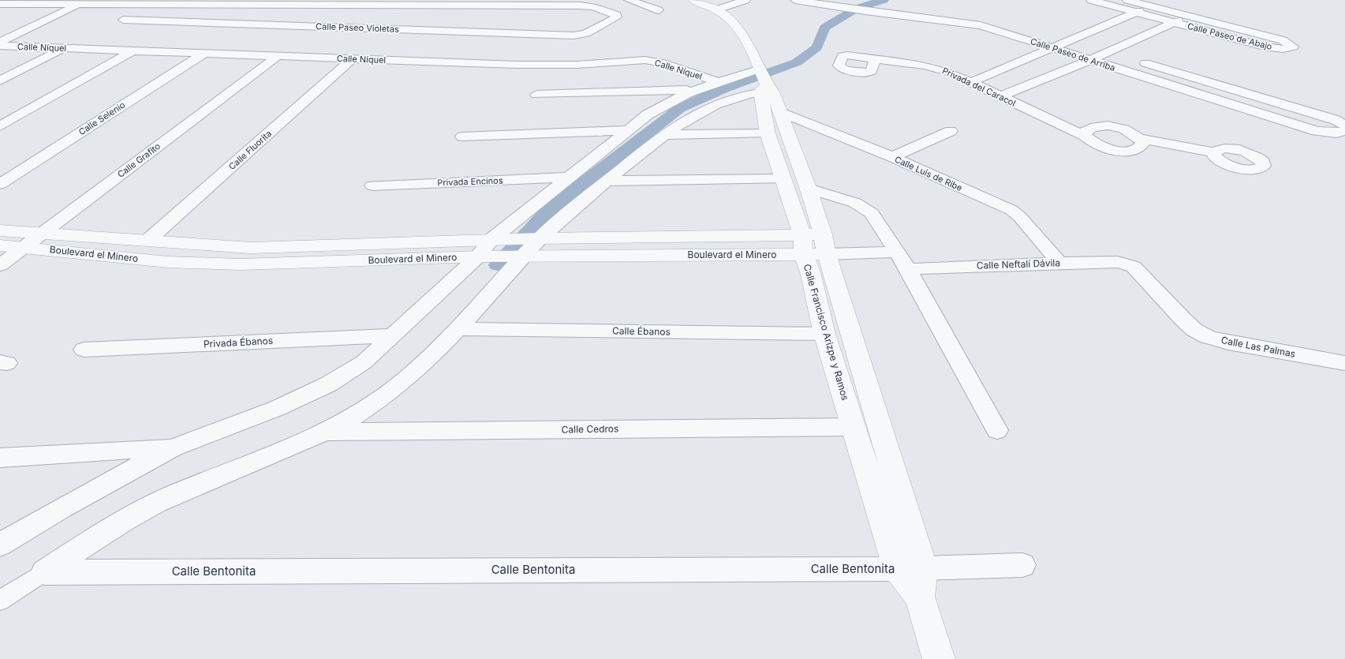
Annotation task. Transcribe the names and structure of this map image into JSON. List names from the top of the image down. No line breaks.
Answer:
{"streets":{"street":["Calle Paseo Violetas","Calle Paseo de Abajo","Calle Níquel","Calle Paseo de Arriba","Privada del Caracol","Calle Selenio","Calle Fluorita","Calle Grafito","Calle Luis de Ribe","Privada Encinos","Boulevard el Minero","Calle Neftalí Dávila","Calle Ébanos","Calle Francisco Arizpe y Ramos","Privada Ébanos","Calle Las Palmas","Calle Cedros","Calle Bentonita"]},"crossings":[["Calle Níquel","Calle Selenio"],["Calle Níquel","Calle Fluorita"],["Calle Níquel","Calle Grafito"],["Calle Fluorita","Boulevard el Minero"],["Calle Grafito","Boulevard el Minero"],["Calle Luis de Ribe","Calle Neftalí Dávila"],["Calle Luis de Ribe","Calle Francisco Arizpe y Ramos"],["Boulevard el Minero","Calle Francisco Arizpe y Ramos"],["Calle Neftalí Dávila","Calle Las Palmas"],["Calle Ébanos","Calle Francisco Arizpe y Ramos"],["Calle Francisco Arizpe y Ramos","Calle Cedros"],["Calle Francisco Arizpe y Ramos","Calle Bentonita"]]}
